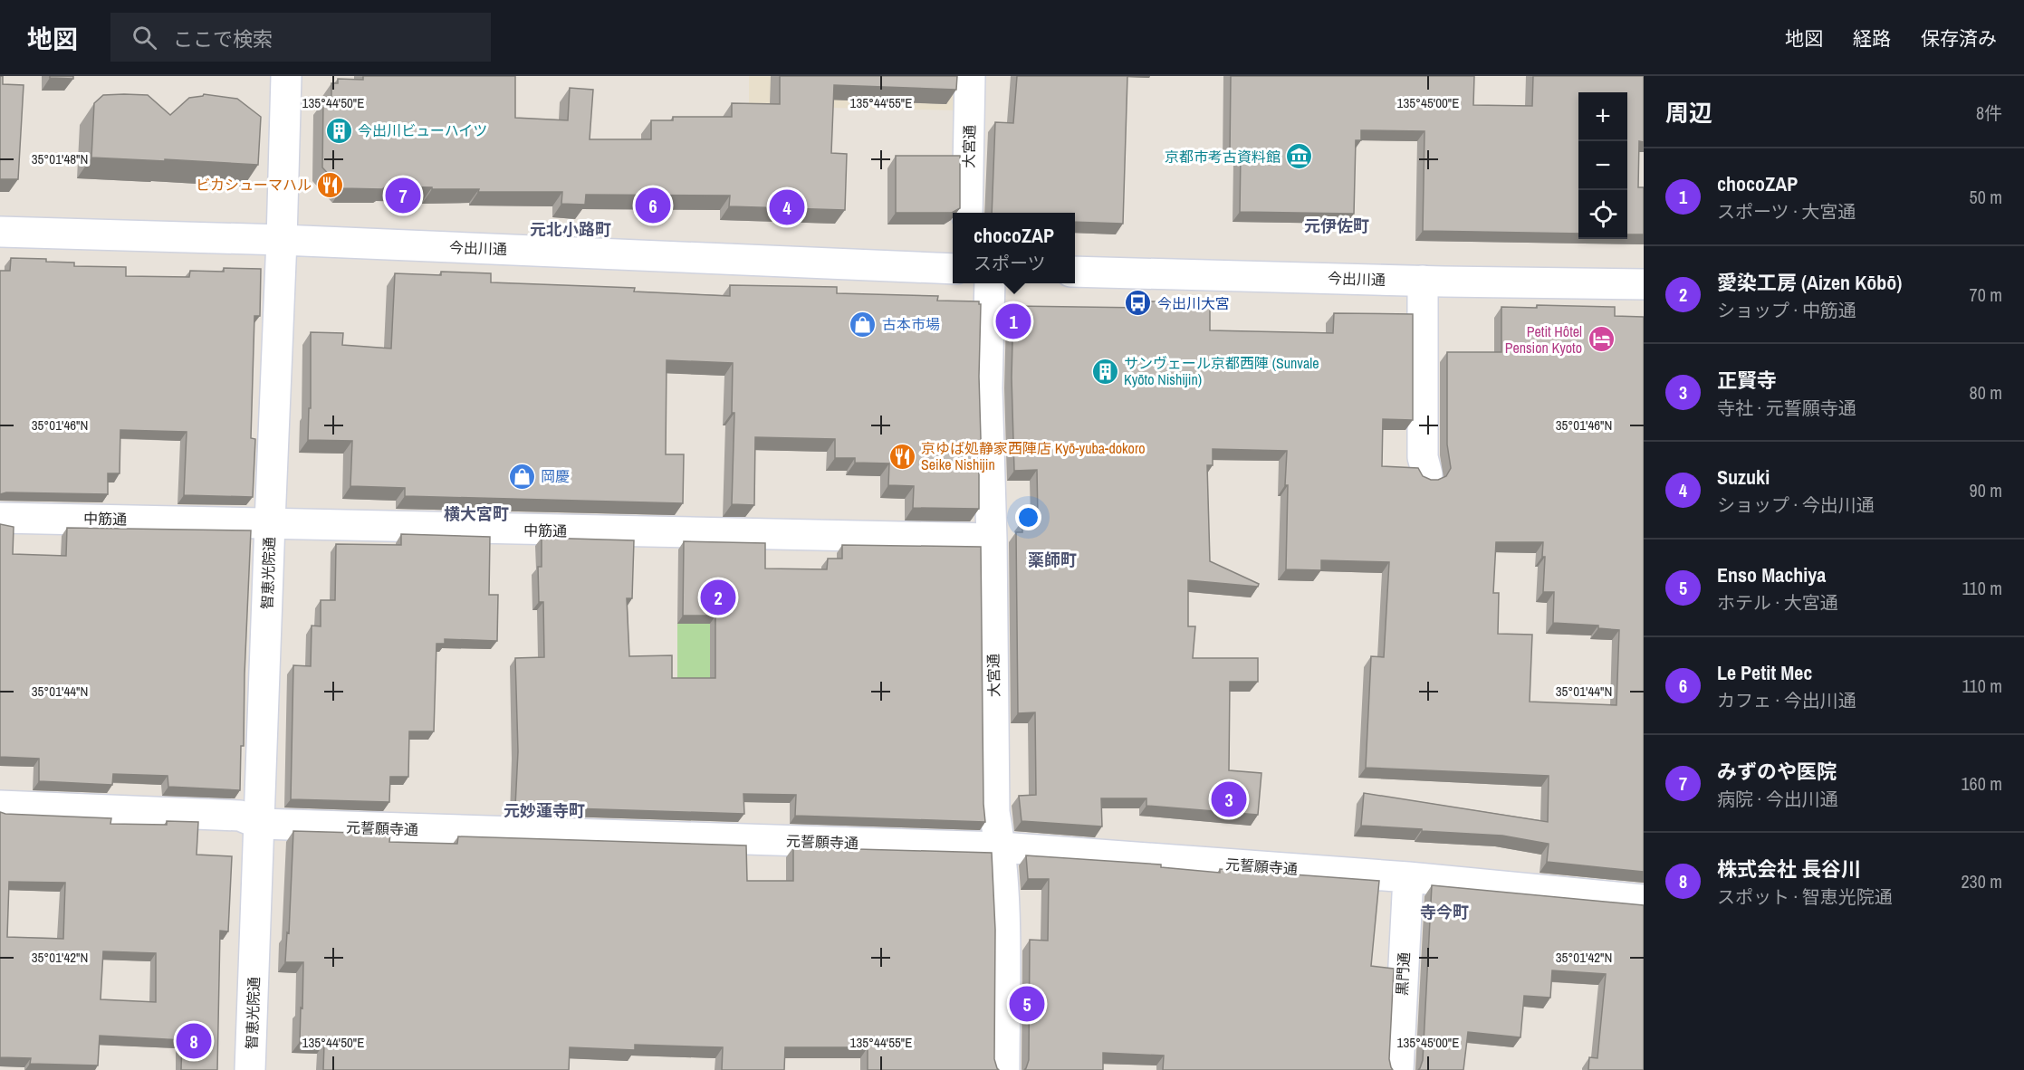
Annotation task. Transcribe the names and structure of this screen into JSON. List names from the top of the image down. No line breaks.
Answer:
{"streets":{"street":["大宮通","今出川通","中筋通","智恵光院通","元誓願寺通","黒門通"]},"crossings":[["大宮通","中筋通"],["大宮通","元誓願寺通"],["今出川通","智恵光院通"],["中筋通","智恵光院通"],["智恵光院通","元誓願寺通"],["元誓願寺通","黒門通"]],"districts":["元伊佐町","元北小路町","横大宮町","薬師町","元妙蓮寺町","寺今町"],"places":{"building":["今出川ビューハイツ","サンヴェール京都西陣 (Sunvale Kyōto Nishijin)"],"museum":["京都市考古資料館"],"restaurant":["ビカシューマハル","京ゆば処静家西陣店 Kyō-yuba-dokoro Seike Nishijin"],"bus stop":["今出川大宮"],"shop":["古本市場","岡慶"],"hotel":["Petit Hôtel Pension Kyoto"]},"page":{"header":"地図","search":"ここで検索","nav":["地図","経路","保存済み"],"heading":["周辺","8件"],"map_buttons":["+","−"],"list":[{"mark":"1","name":"chocoZAP","note":"スポーツ · 大宮通","value":"50 m"},{"mark":"2","name":"愛染工房 (Aizen Kōbō)","note":"ショップ · 中筋通","value":"70 m"},{"mark":"3","name":"正賢寺","note":"寺社 · 元誓願寺通","value":"80 m"},{"mark":"4","name":"Suzuki","note":"ショップ · 今出川通","value":"90 m"},{"mark":"5","name":"Enso Machiya","note":"ホテル · 大宮通","value":"110 m"},{"mark":"6","name":"Le Petit Mec","note":"カフェ · 今出川通","value":"110 m"},{"mark":"7","name":"みずのや医院","note":"病院 · 今出川通","value":"160 m"},{"mark":"8","name":"株式会社 長谷川","note":"スポット · 智恵光院通","value":"230 m"}],"pins":["7","6","4","1","2","3","5","8"],"popup":["chocoZAP","スポーツ"]},"coordinates":["135°44'50\"E","135°44'55\"E","135°45'00\"E","35°01'48\"N","35°01'46\"N","35°01'44\"N","35°01'42\"N"]}
